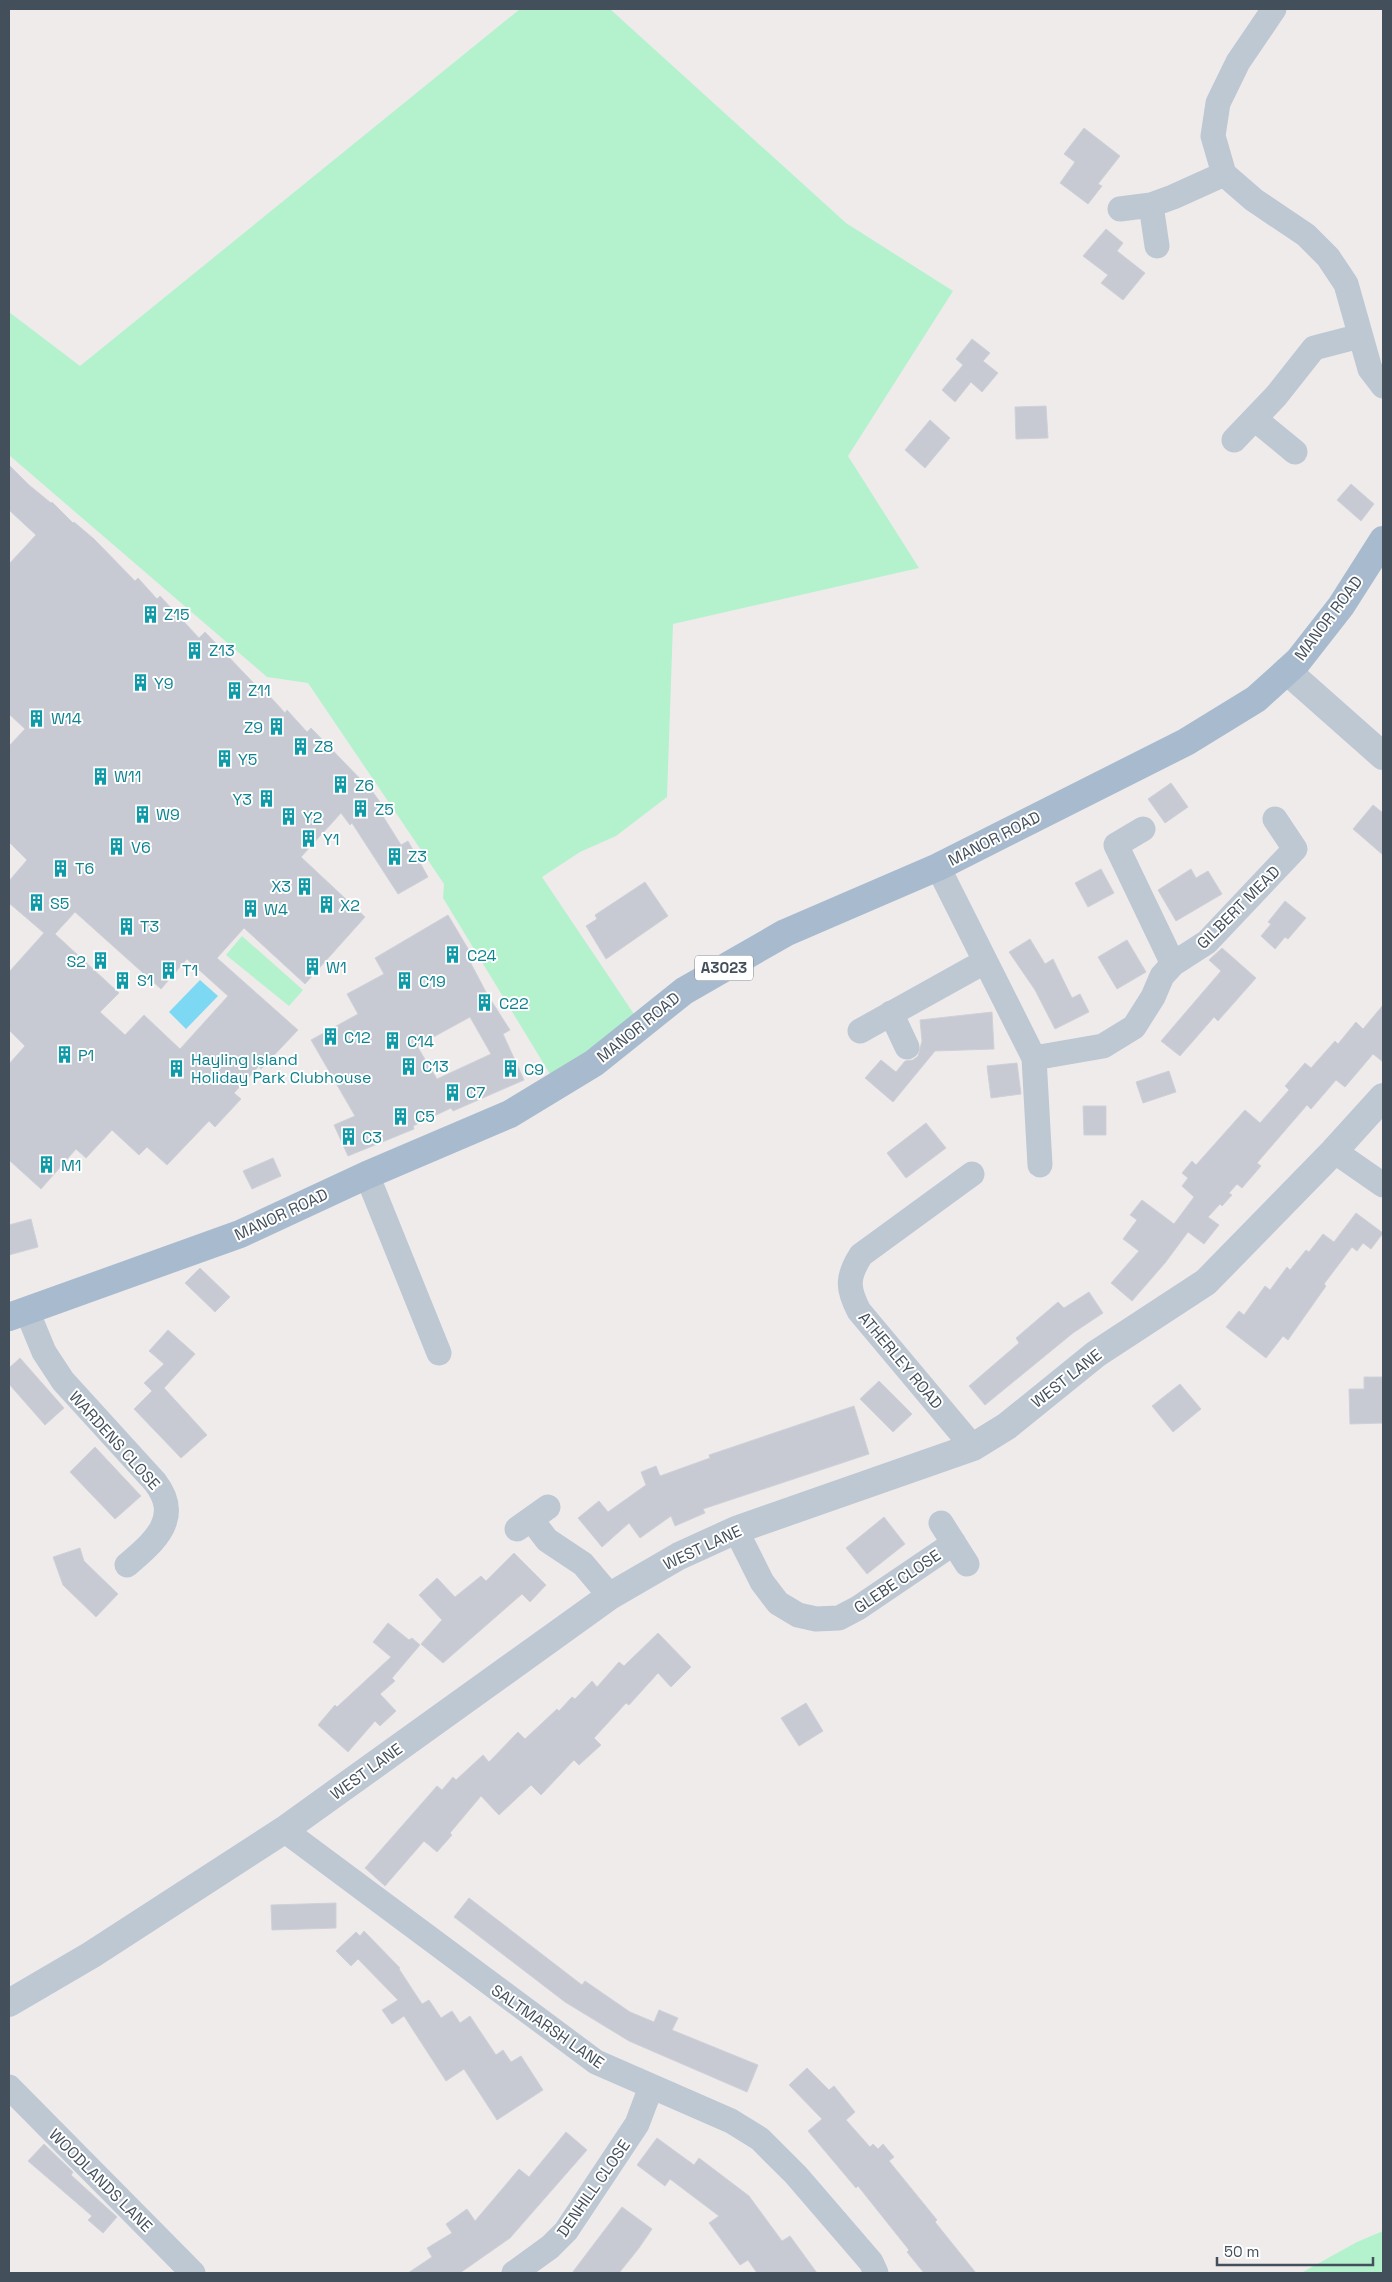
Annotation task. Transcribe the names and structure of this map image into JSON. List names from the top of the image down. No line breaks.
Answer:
{"streets":{"main road":["MANOR ROAD","A3023"],"street":["GILBERT MEAD","ATHERLEY ROAD","WEST LANE","WARDENS CLOSE","GLEBE CLOSE","SALTMARSH LANE","WOODLANDS LANE","DENHILL CLOSE"]},"crossings":[["MANOR ROAD","WARDENS CLOSE"],["ATHERLEY ROAD","WEST LANE"],["WEST LANE","GLEBE CLOSE"],["WEST LANE","SALTMARSH LANE"],["SALTMARSH LANE","DENHILL CLOSE"]],"places":{"building":["Z15","Z13","Y9","Z11","W14","Z9","Z8","Y5","W11","Z6","Y3","Z5","W9","Y2","Y1","V6","Z3","T6","X3","S5","X2","W4","T3","C24","S2","W1","T1","S1","C19","C22","C12","C14","P1","C13","Hayling Island Holiday Park Clubhouse","C9","C7","C5","C3","M1"]},"scale_bar":"50 m"}
